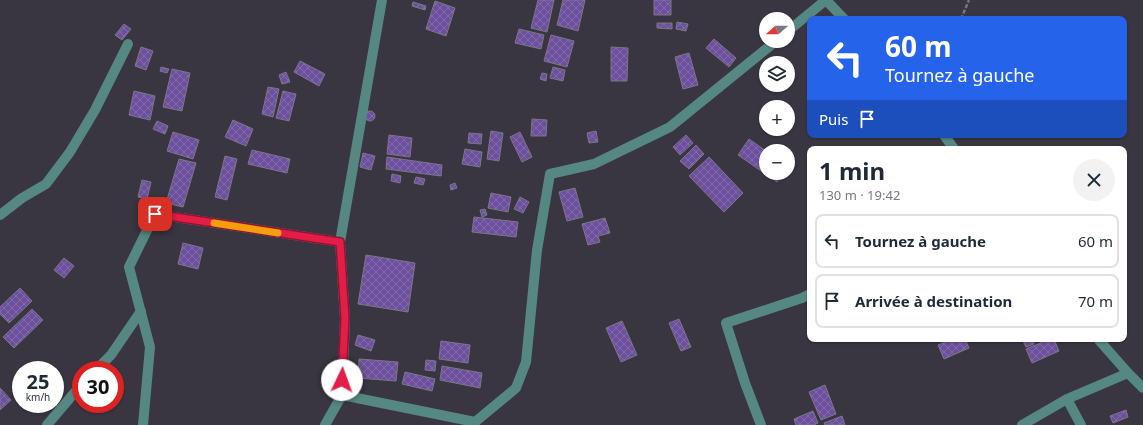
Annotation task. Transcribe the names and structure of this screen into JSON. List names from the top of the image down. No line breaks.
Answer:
{"north":"left","page":{"map_buttons":["+","−"],"turn":["60 m","Tournez à gauche"],"then":"Puis","heading":["1 min","130 m · 19:42"],"list":[{"name":"Tournez à gauche","value":"60 m"},{"name":"Arrivée à destination","value":"70 m"}],"speed":"25 km/h","limit":"30"}}
